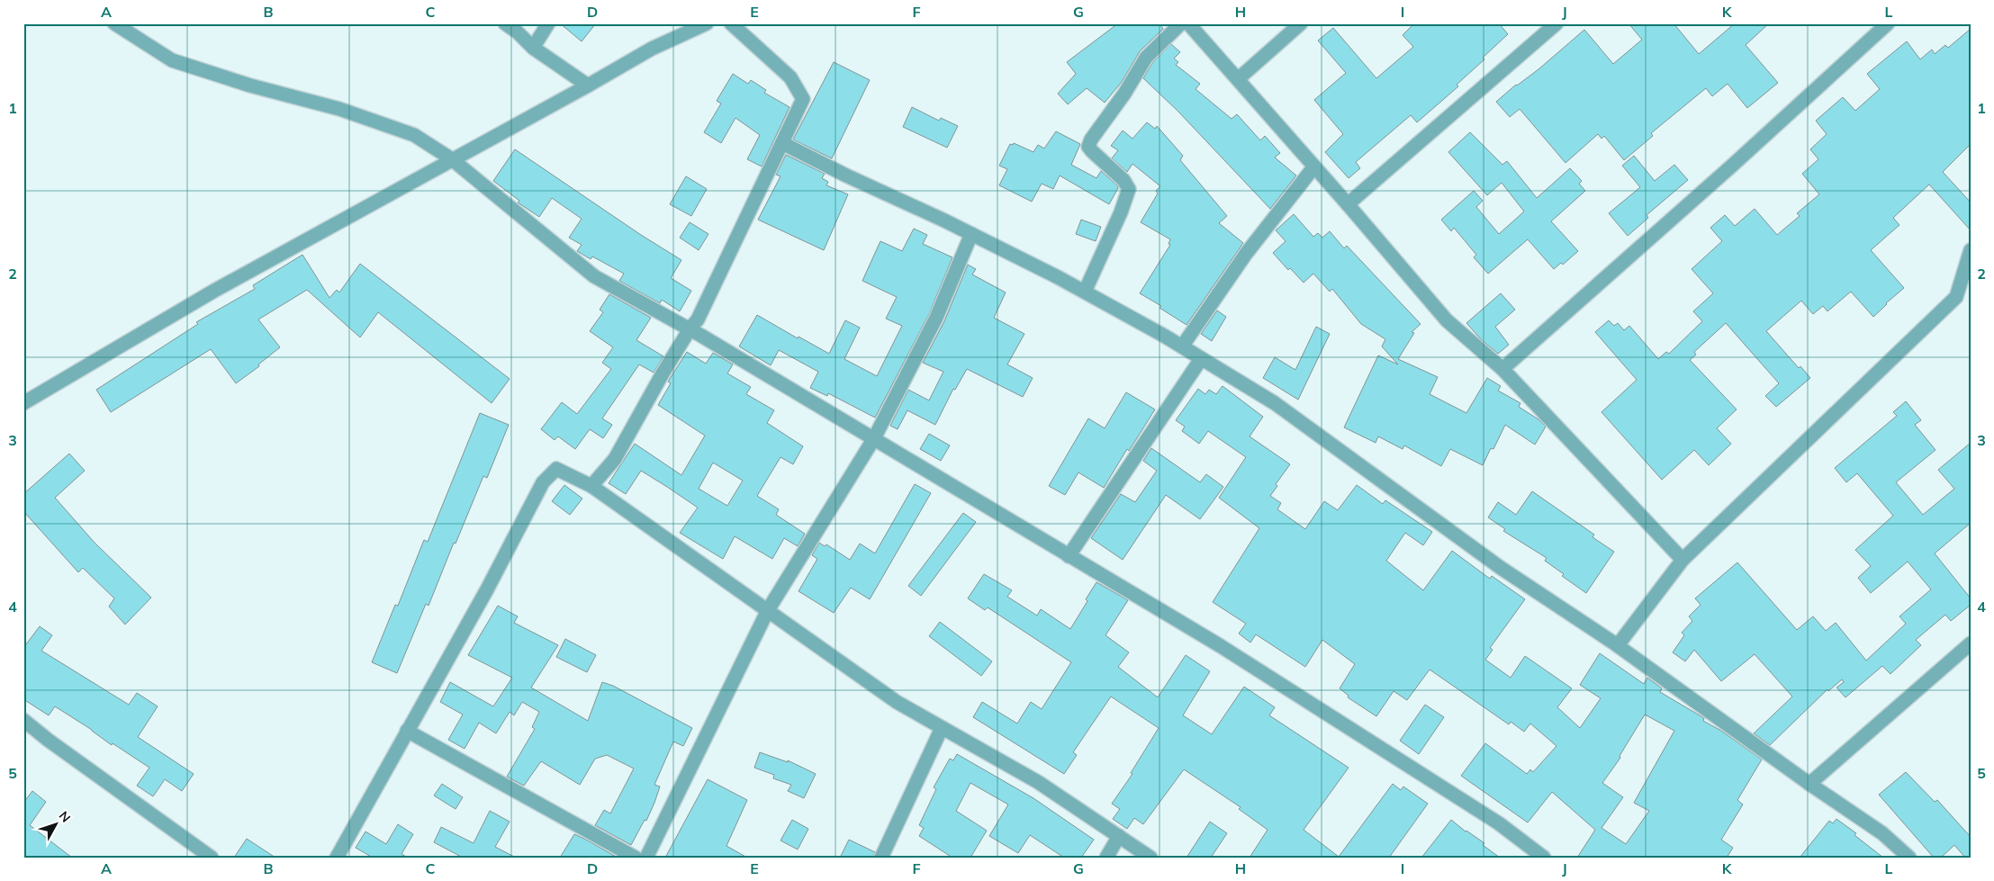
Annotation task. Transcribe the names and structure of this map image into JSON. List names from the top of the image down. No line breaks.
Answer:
{"north":"top right","grid":{"columns":["A","B","C","D","E","F","G","H","I","J","K","L"],"rows":["1","2","3","4","5"]}}
